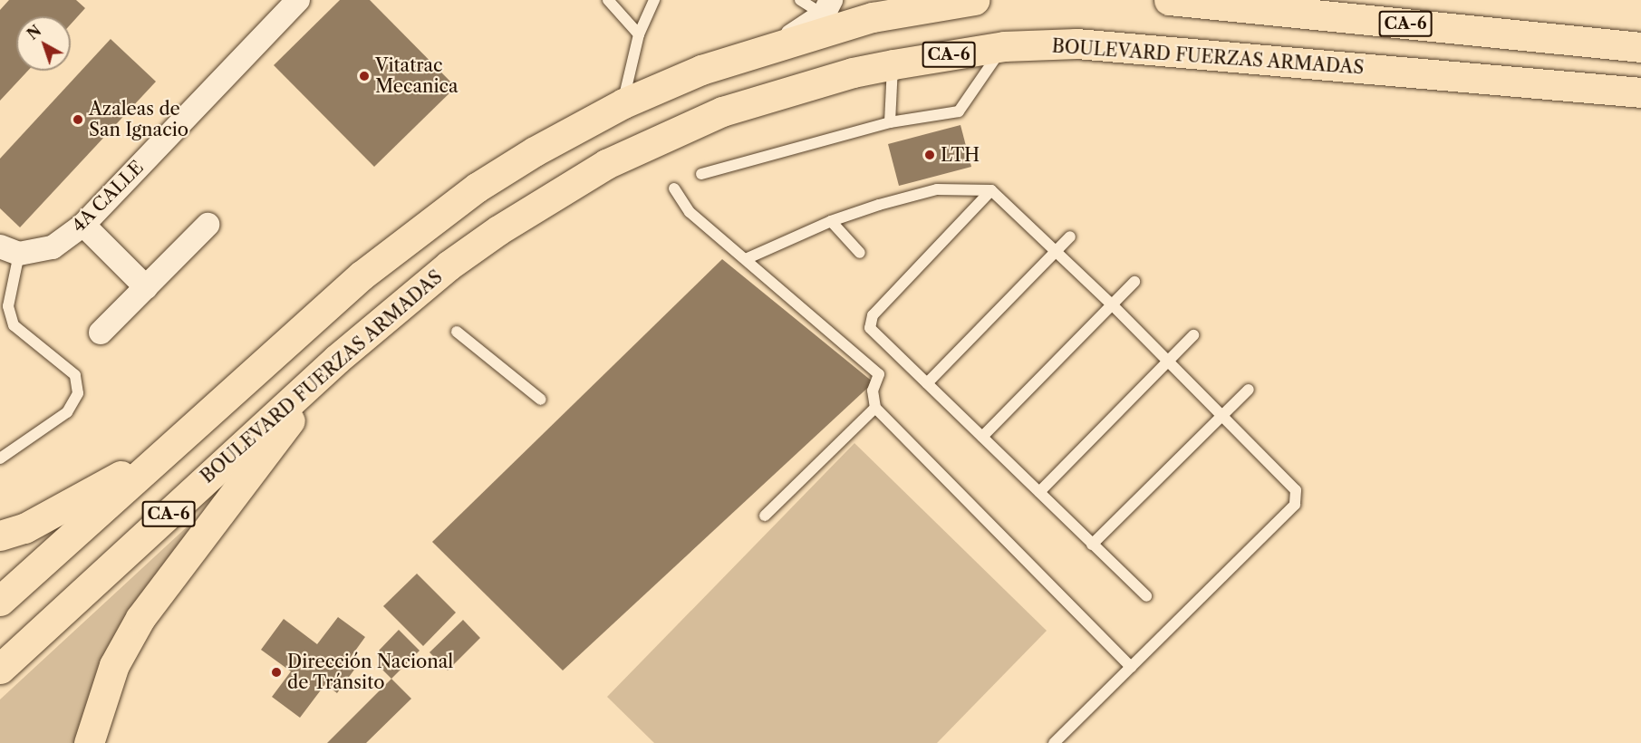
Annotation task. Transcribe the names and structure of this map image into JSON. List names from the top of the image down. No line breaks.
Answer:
{"streets":{"highway":["CA-6","BOULEVARD FUERZAS ARMADAS"],"street":["4A CALLE"]},"places":["Vitatrac Mecanica","Azaleas de San Ignacio","LTH","Dirección Nacional de Tránsito"],"north":"top left"}
